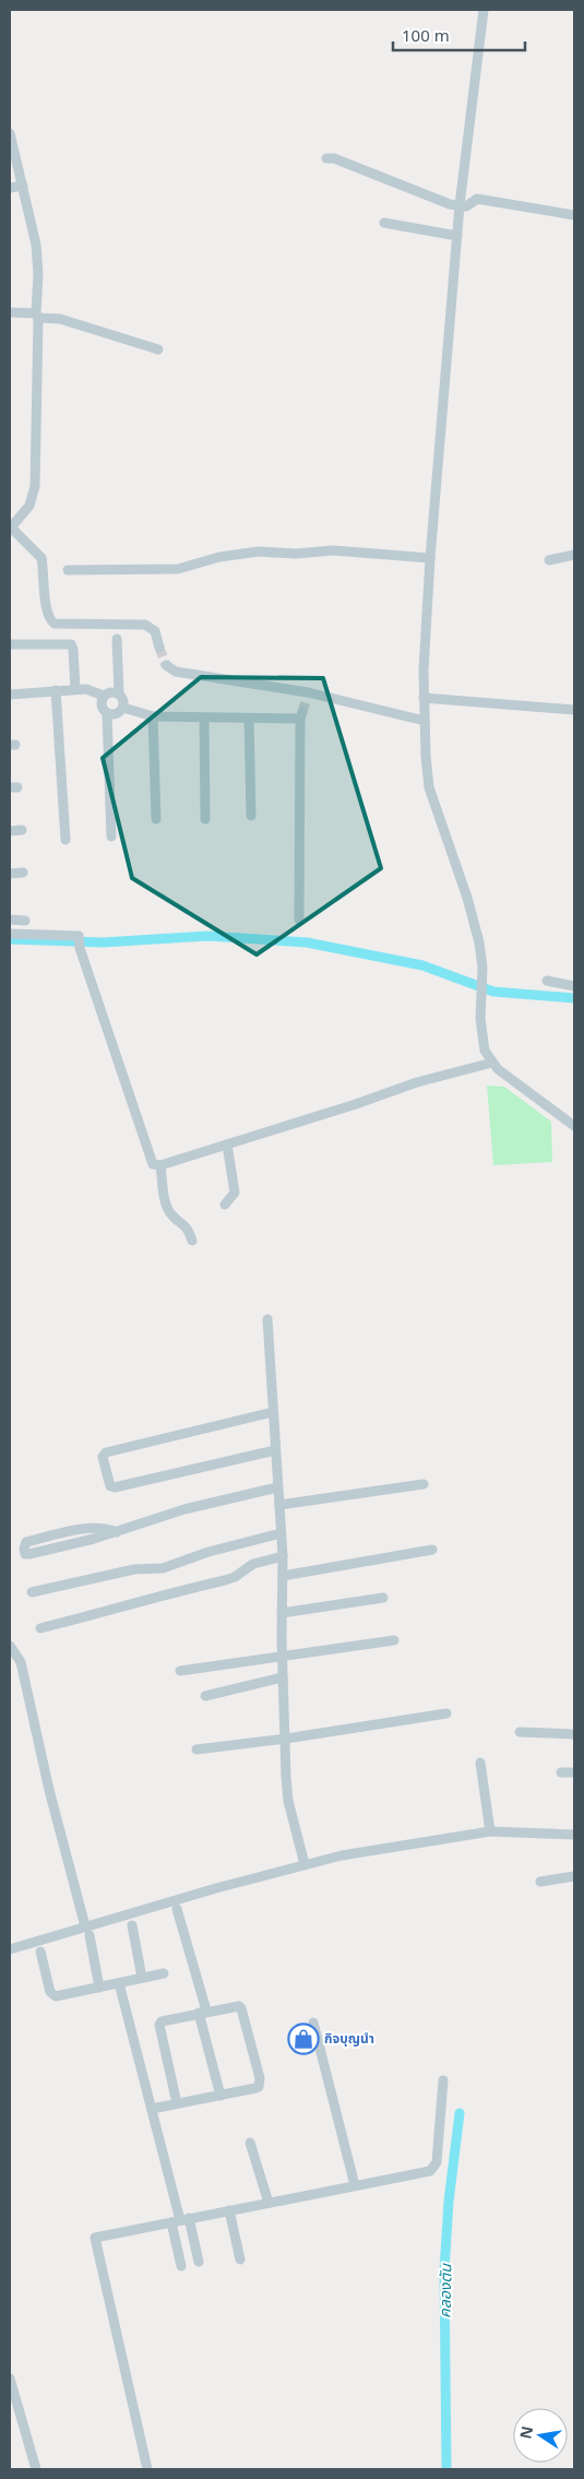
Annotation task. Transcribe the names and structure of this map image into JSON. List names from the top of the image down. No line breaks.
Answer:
{"water":["คลองตัน"],"places":{"shop":["กิจบุญนำ"]},"scale_bar":"100 m","north":"left"}
